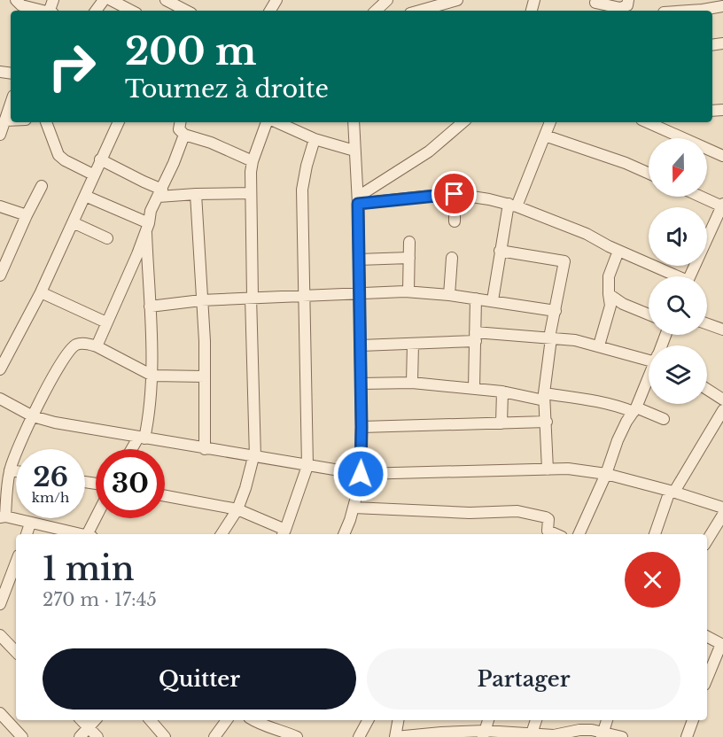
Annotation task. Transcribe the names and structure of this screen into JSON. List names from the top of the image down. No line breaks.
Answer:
{"north":"bottom","page":{"turn":["200 m","Tournez à droite"],"speed":"26 km/h","limit":"30","heading":["1 min","270 m · 17:45"],"buttons":["Quitter","Partager"]}}
